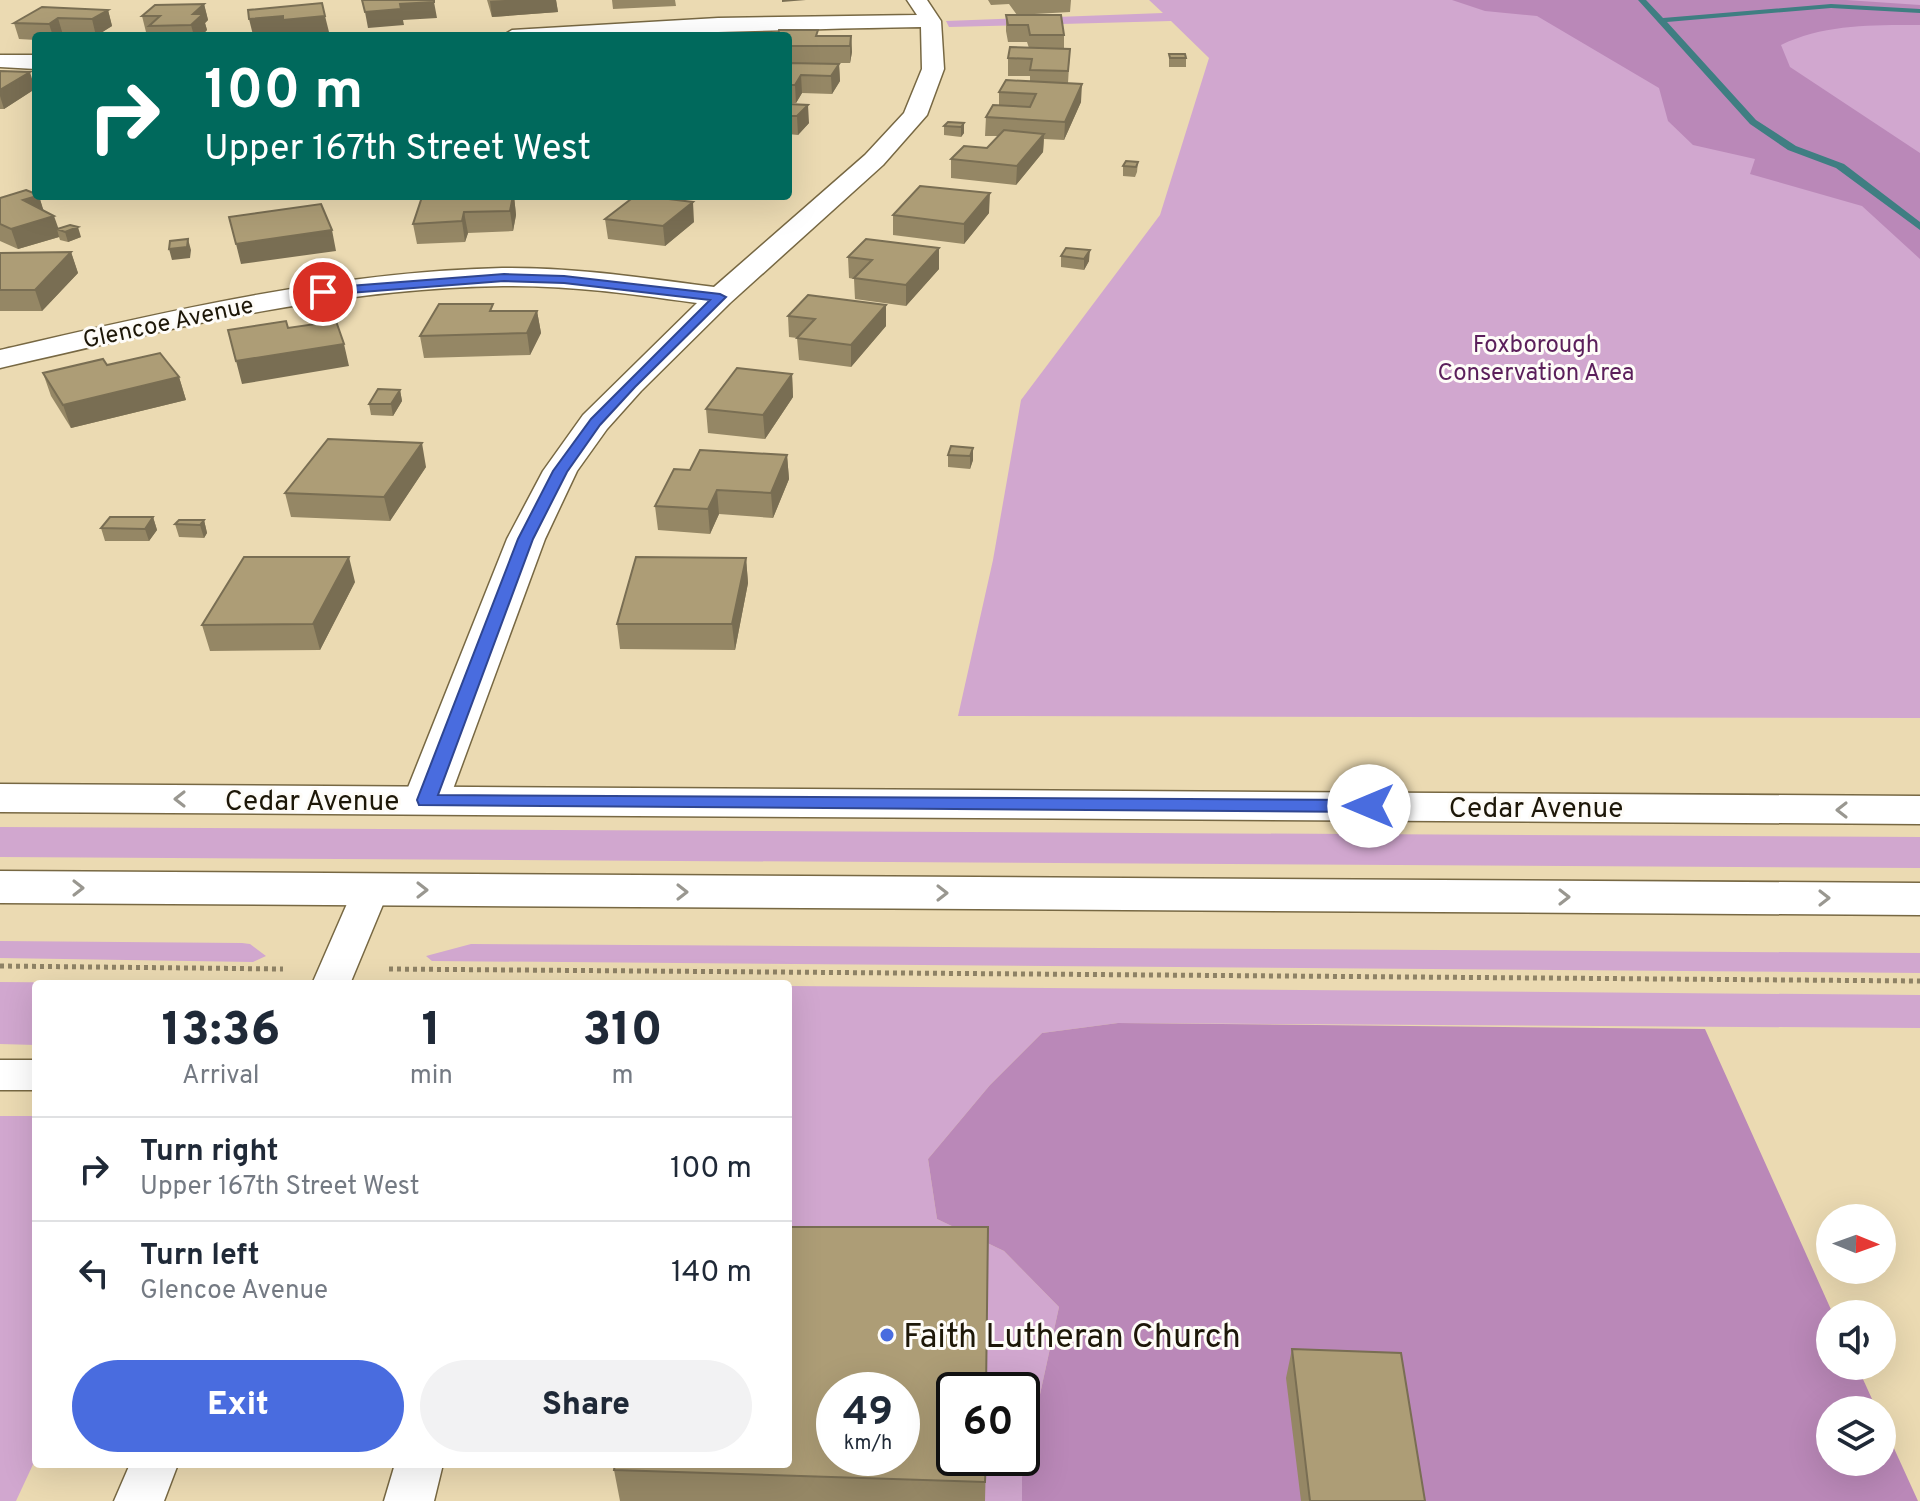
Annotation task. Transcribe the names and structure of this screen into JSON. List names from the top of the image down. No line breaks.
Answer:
{"streets":{"street":["Glencoe Avenue","Cedar Avenue"]},"parks":["Foxborough Conservation Area"],"places":["Faith Lutheran Church"],"north":"right","page":{"turn":["100 m","Upper 167th Street West"],"eta":["13:36","Arrival","1","min","310","m"],"list":[{"name":"Turn right","note":"Upper 167th Street West","value":"100 m"},{"name":"Turn left","note":"Glencoe Avenue","value":"140 m"}],"buttons":["Exit","Share"],"speed":"49 km/h","limit":"60"}}
